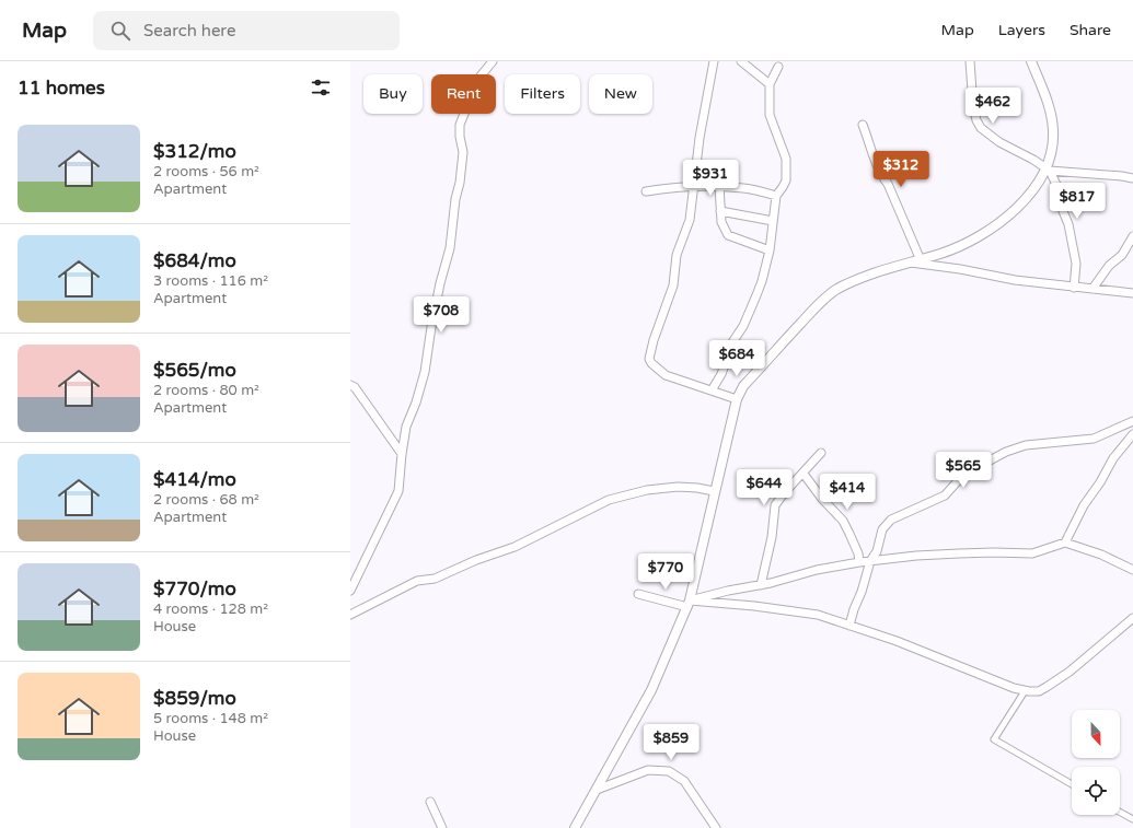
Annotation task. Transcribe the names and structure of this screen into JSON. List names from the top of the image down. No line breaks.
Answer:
{"north":"bottom","page":{"header":"Map","search":"Search here","nav":["Map","Layers","Share"],"heading":"11 homes","chip":["Buy","Rent","Filters","New"],"price":["$462","$312","$931","$817","$708","$684","$565","$644","$414","$770","$859"],"list":[{"name":"$312/mo","note":"2 rooms · 56 m² · Apartment"},{"name":"$684/mo","note":"3 rooms · 116 m² · Apartment"},{"name":"$565/mo","note":"2 rooms · 80 m² · Apartment"},{"name":"$414/mo","note":"2 rooms · 68 m² · Apartment"},{"name":"$770/mo","note":"4 rooms · 128 m² · House"},{"name":"$859/mo","note":"5 rooms · 148 m² · House"}]}}
